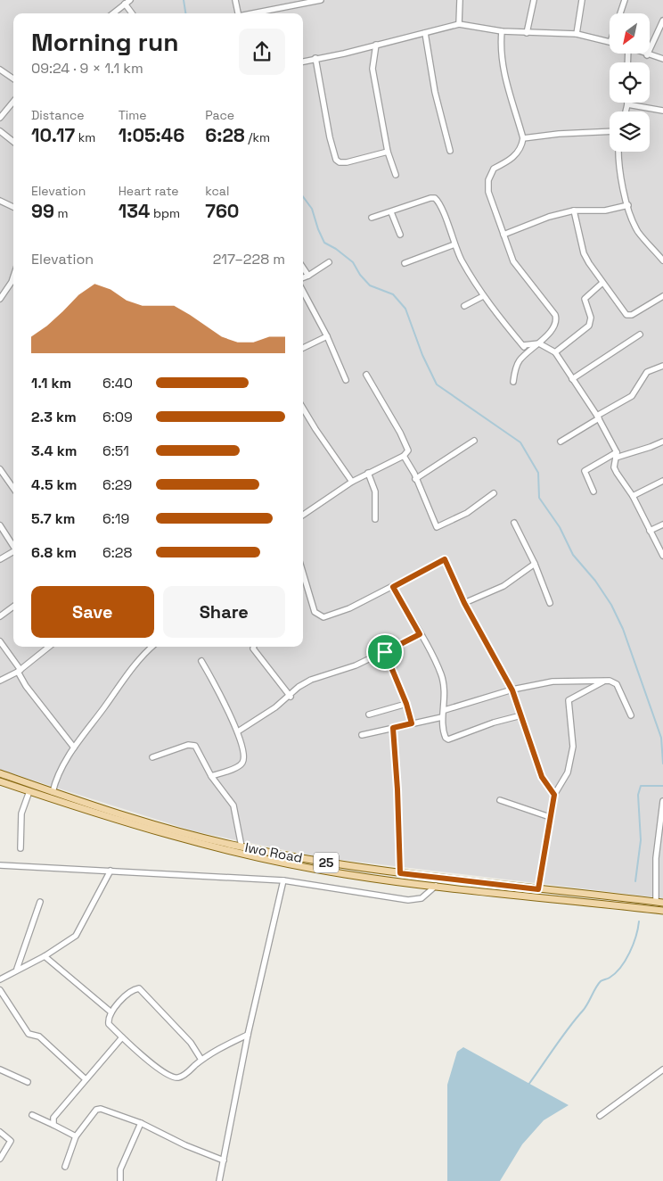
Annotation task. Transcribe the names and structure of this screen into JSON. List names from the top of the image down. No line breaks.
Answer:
{"streets":{"main road":["Iwo Road","25"]},"north":"bottom left","page":{"heading":["Morning run","09:24 · 9 × 1.1 km"],"stats":[["Distance","10.17 km"],["Time","1:05:46"],["Pace","6:28 /km"],["Elevation","99 m"],["Heart rate","134 bpm"],["kcal","760"]],"chart":["Elevation","217–228 m"],"list":[{"name":"1.1 km","note":"6:40"},{"name":"2.3 km","note":"6:09"},{"name":"3.4 km","note":"6:51"},{"name":"4.5 km","note":"6:29"},{"name":"5.7 km","note":"6:19"},{"name":"6.8 km","note":"6:28"}],"buttons":["Save","Share"]}}
